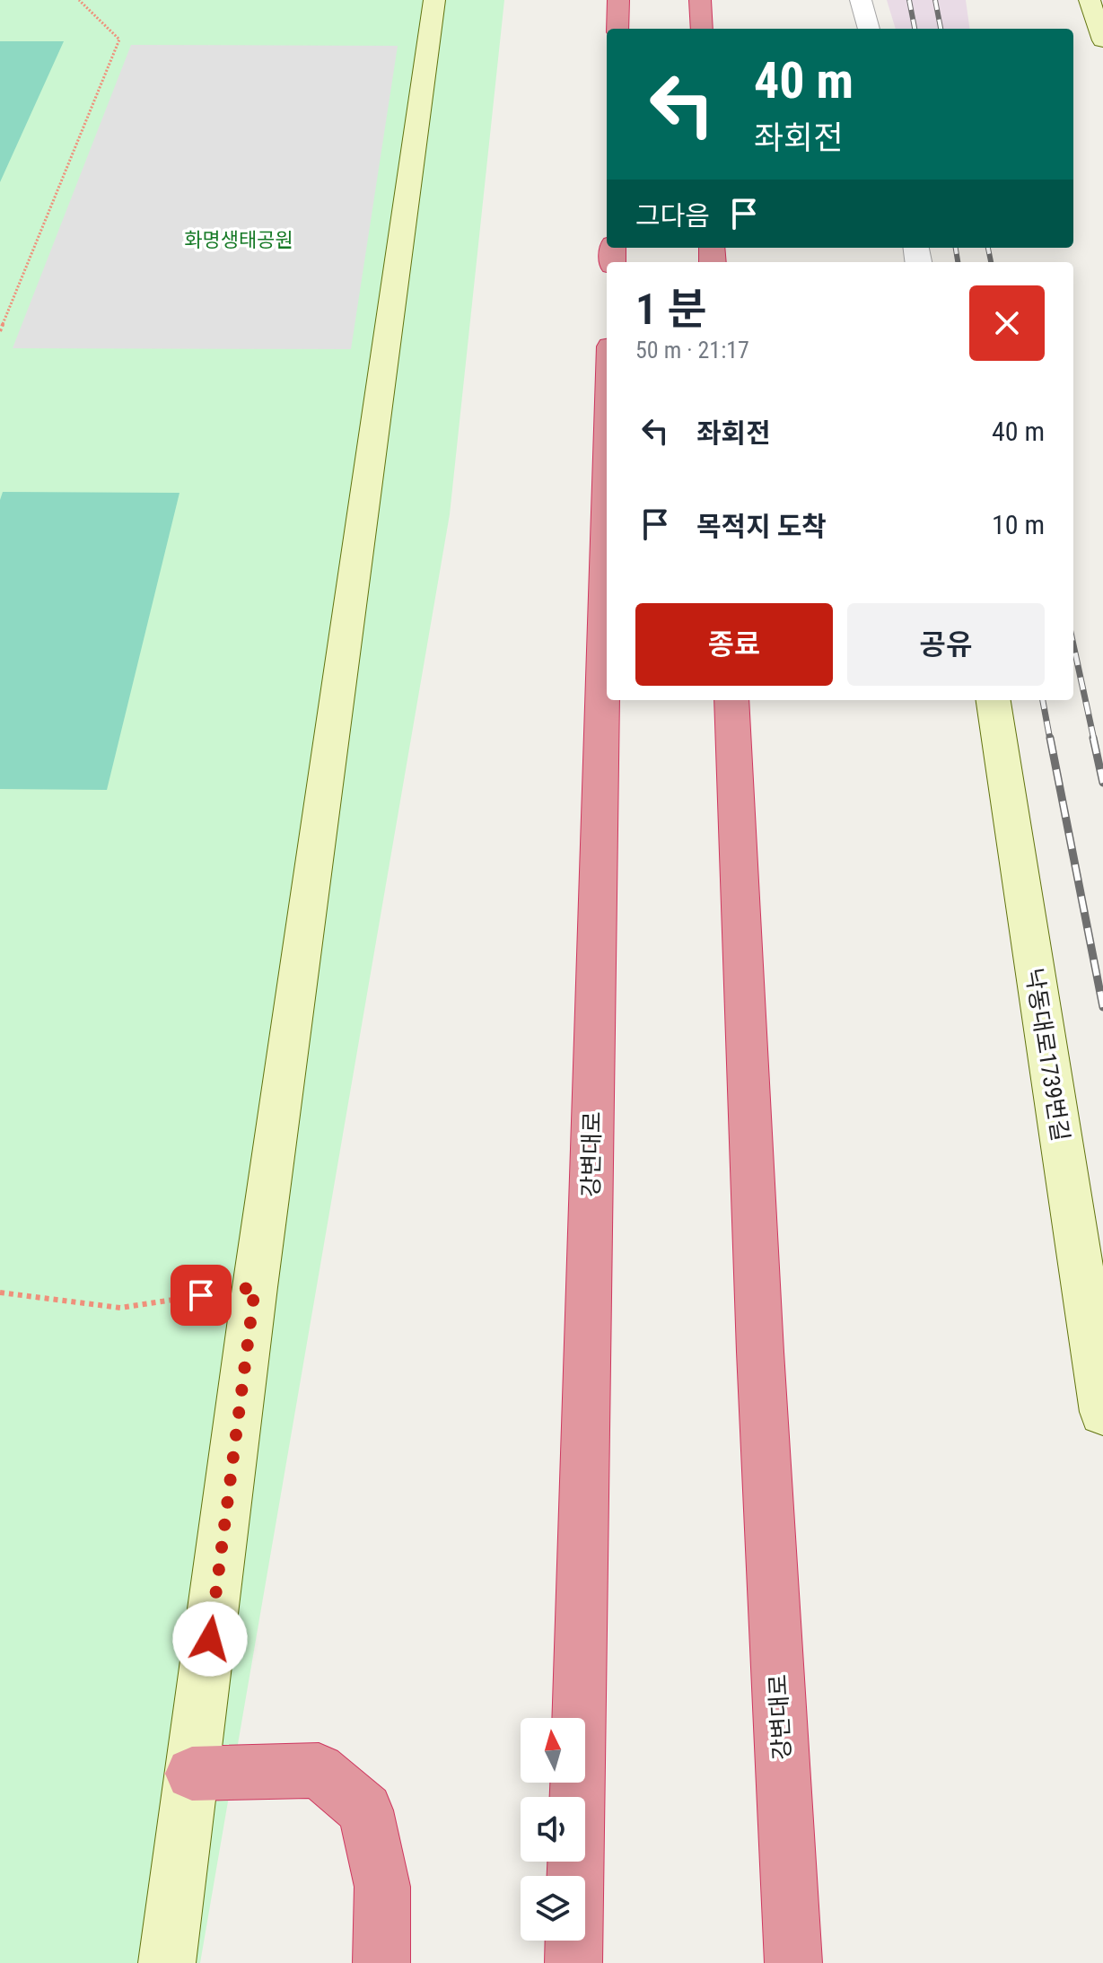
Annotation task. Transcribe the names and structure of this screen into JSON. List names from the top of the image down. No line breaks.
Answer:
{"streets":{"highway":["강변대로"],"street":["낙동대로1739번길"]},"parks":["화명생태공원"],"north":"top","page":{"turn":["40 m","좌회전"],"then":"그다음","heading":["1 분","50 m · 21:17"],"list":[{"name":"좌회전","value":"40 m"},{"name":"목적지 도착","value":"10 m"}],"buttons":["종료","공유"]}}
